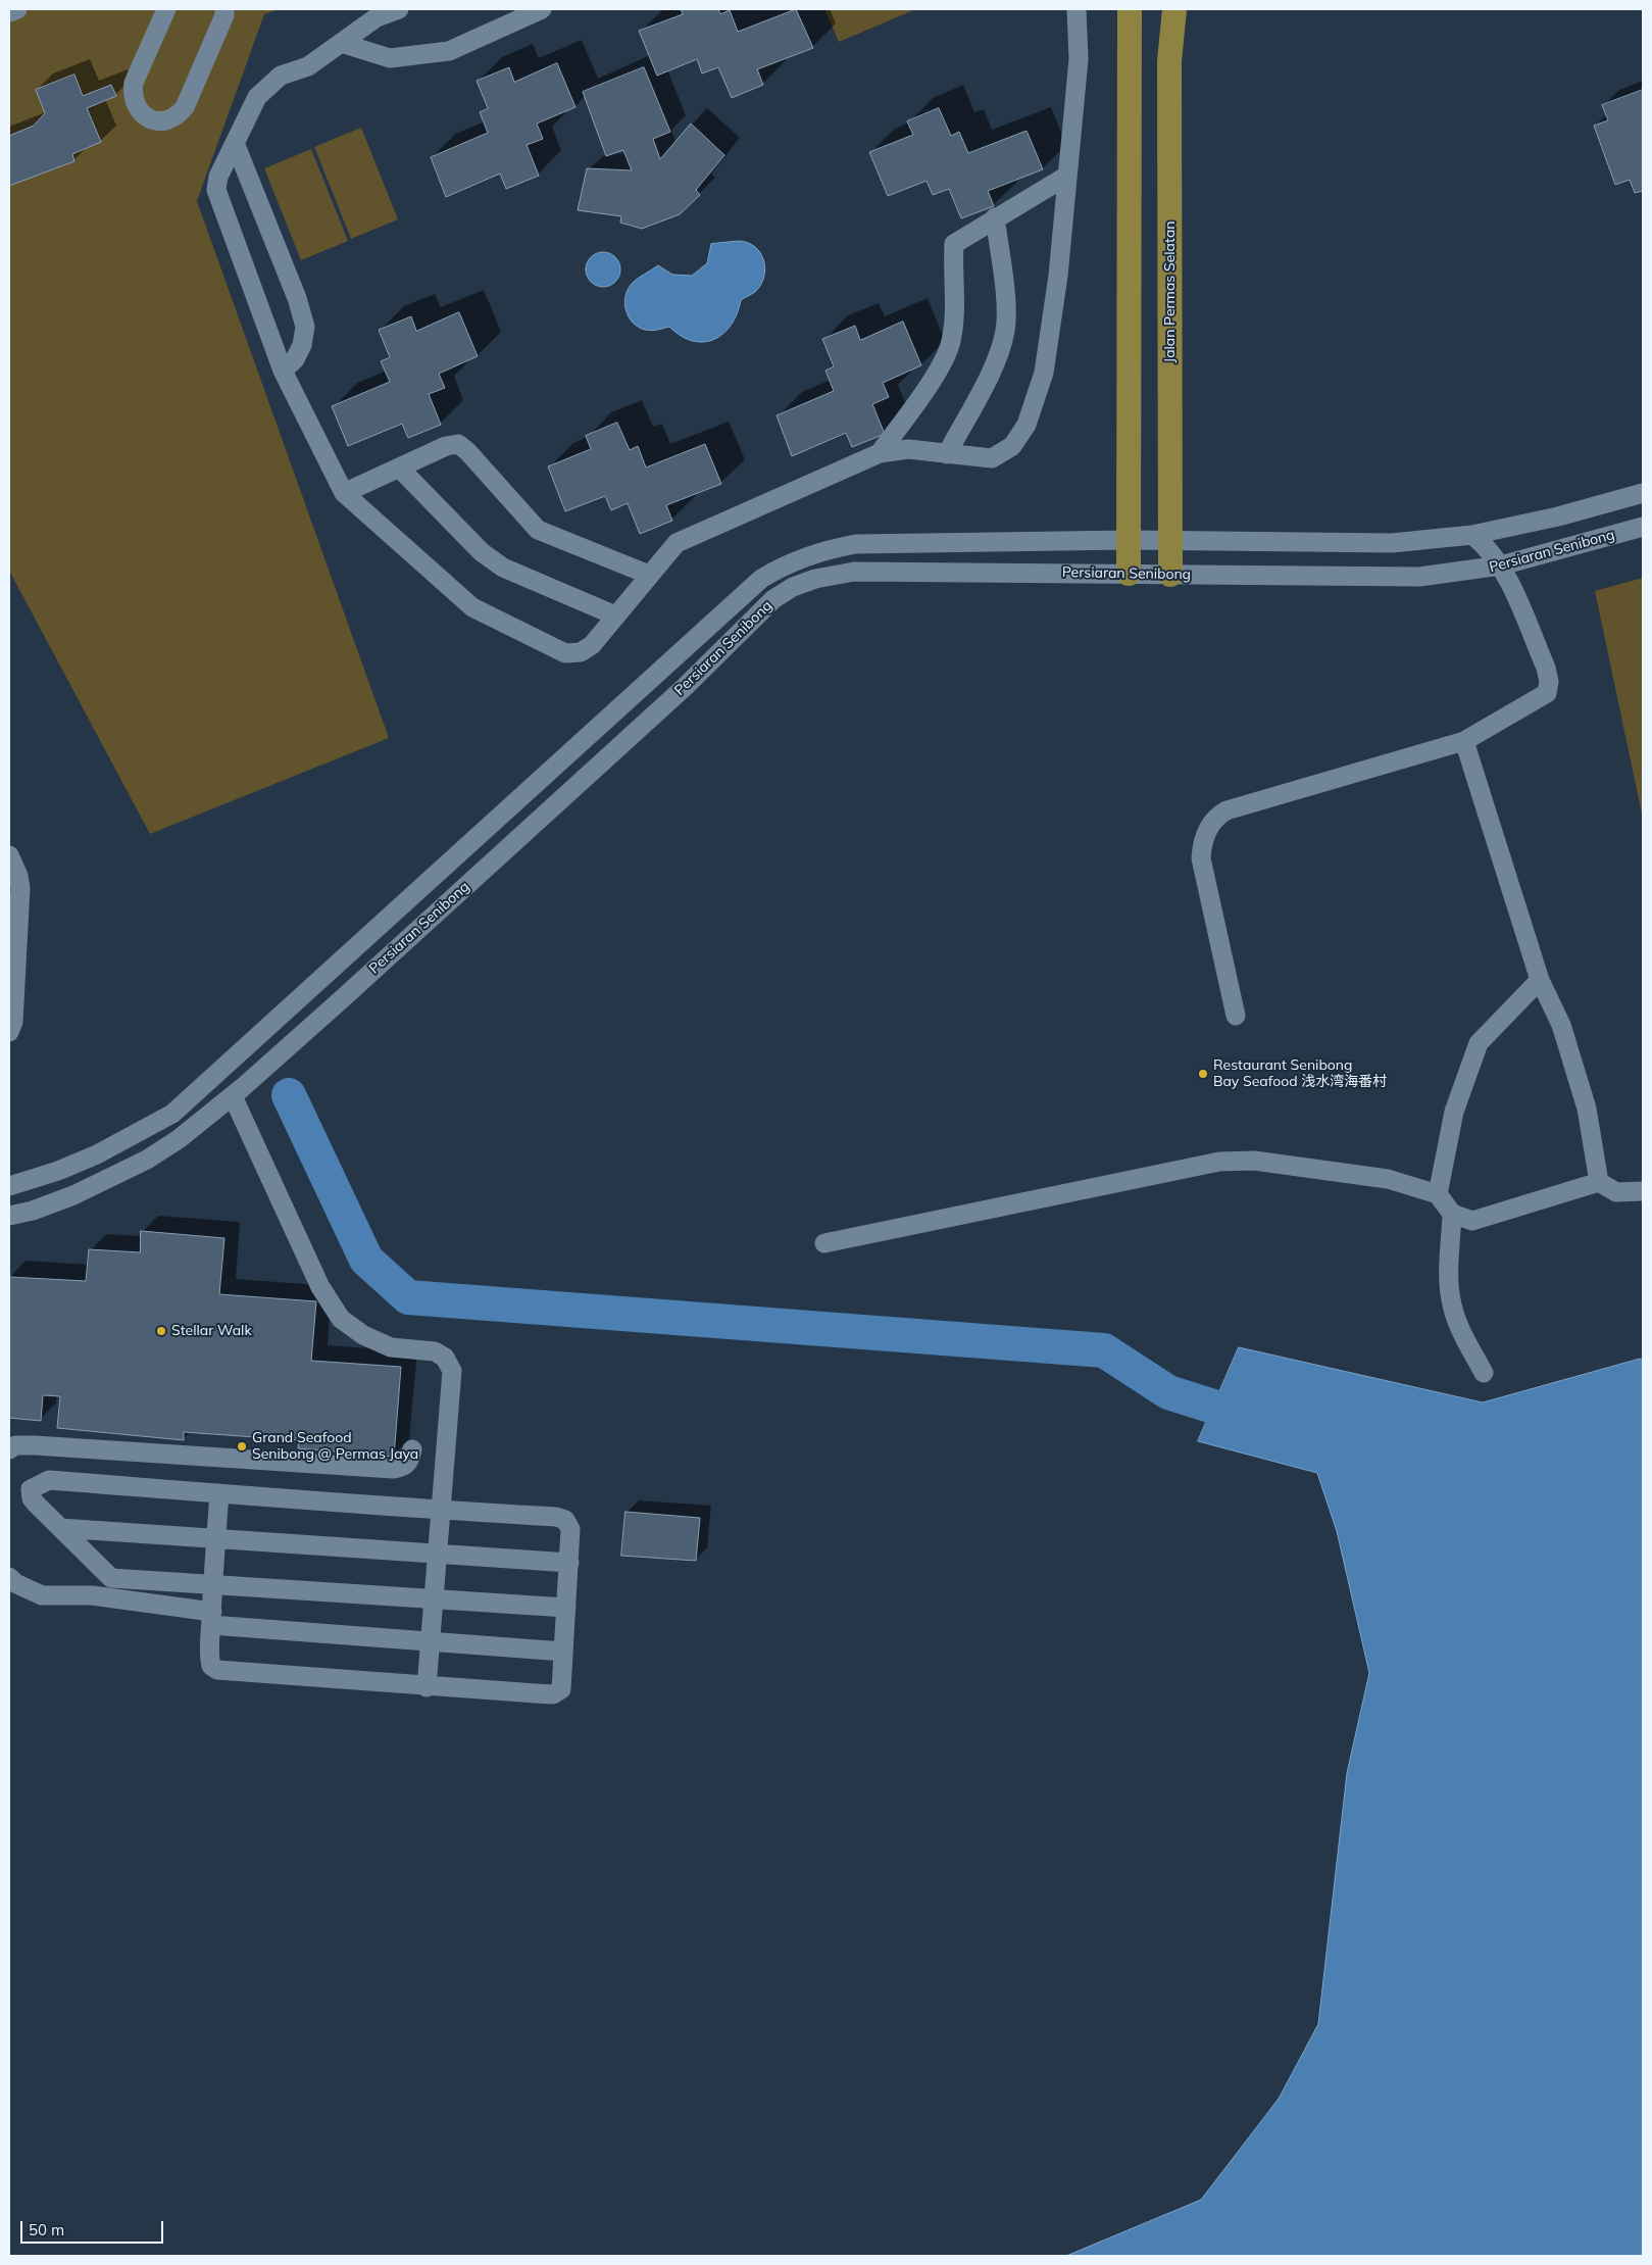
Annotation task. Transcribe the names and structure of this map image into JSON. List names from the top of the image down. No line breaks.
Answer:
{"streets":{"main road":["Jalan Permas Selatan"],"street":["Persiaran Senibong"]},"crossings":[["Jalan Permas Selatan","Persiaran Senibong"]],"places":["Restaurant Senibong Bay Seafood 浅水湾海番村","Stellar Walk","Grand Seafood Senibong @ Permas Jaya"],"scale_bar":"50 m"}
